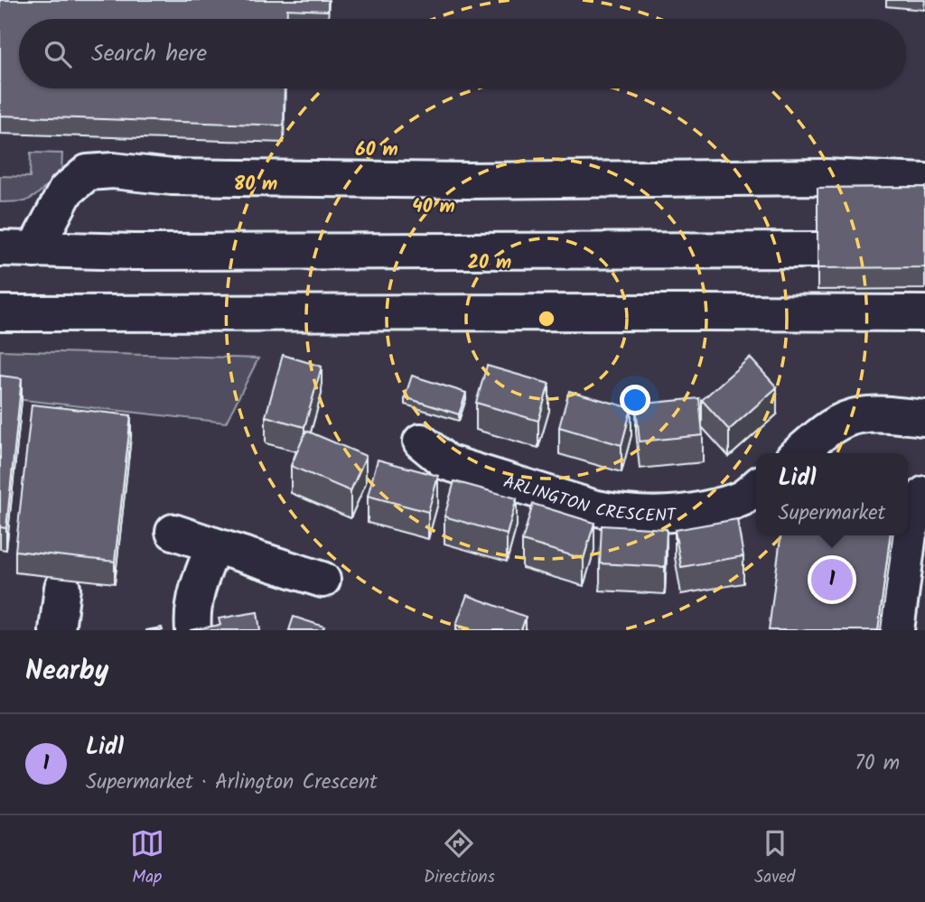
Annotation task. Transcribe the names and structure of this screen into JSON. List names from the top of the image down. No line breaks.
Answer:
{"streets":{"main road":["ARLINGTON CRESCENT"]},"page":{"search":"Search here","popup":["Lidl","Supermarket"],"pins":"1","heading":"Nearby","list":[{"mark":"1","name":"Lidl","note":"Supermarket · Arlington Crescent","value":"70 m"}],"nav":["Map","Directions","Saved"]},"rings":["60 m","80 m","40 m","20 m"]}
